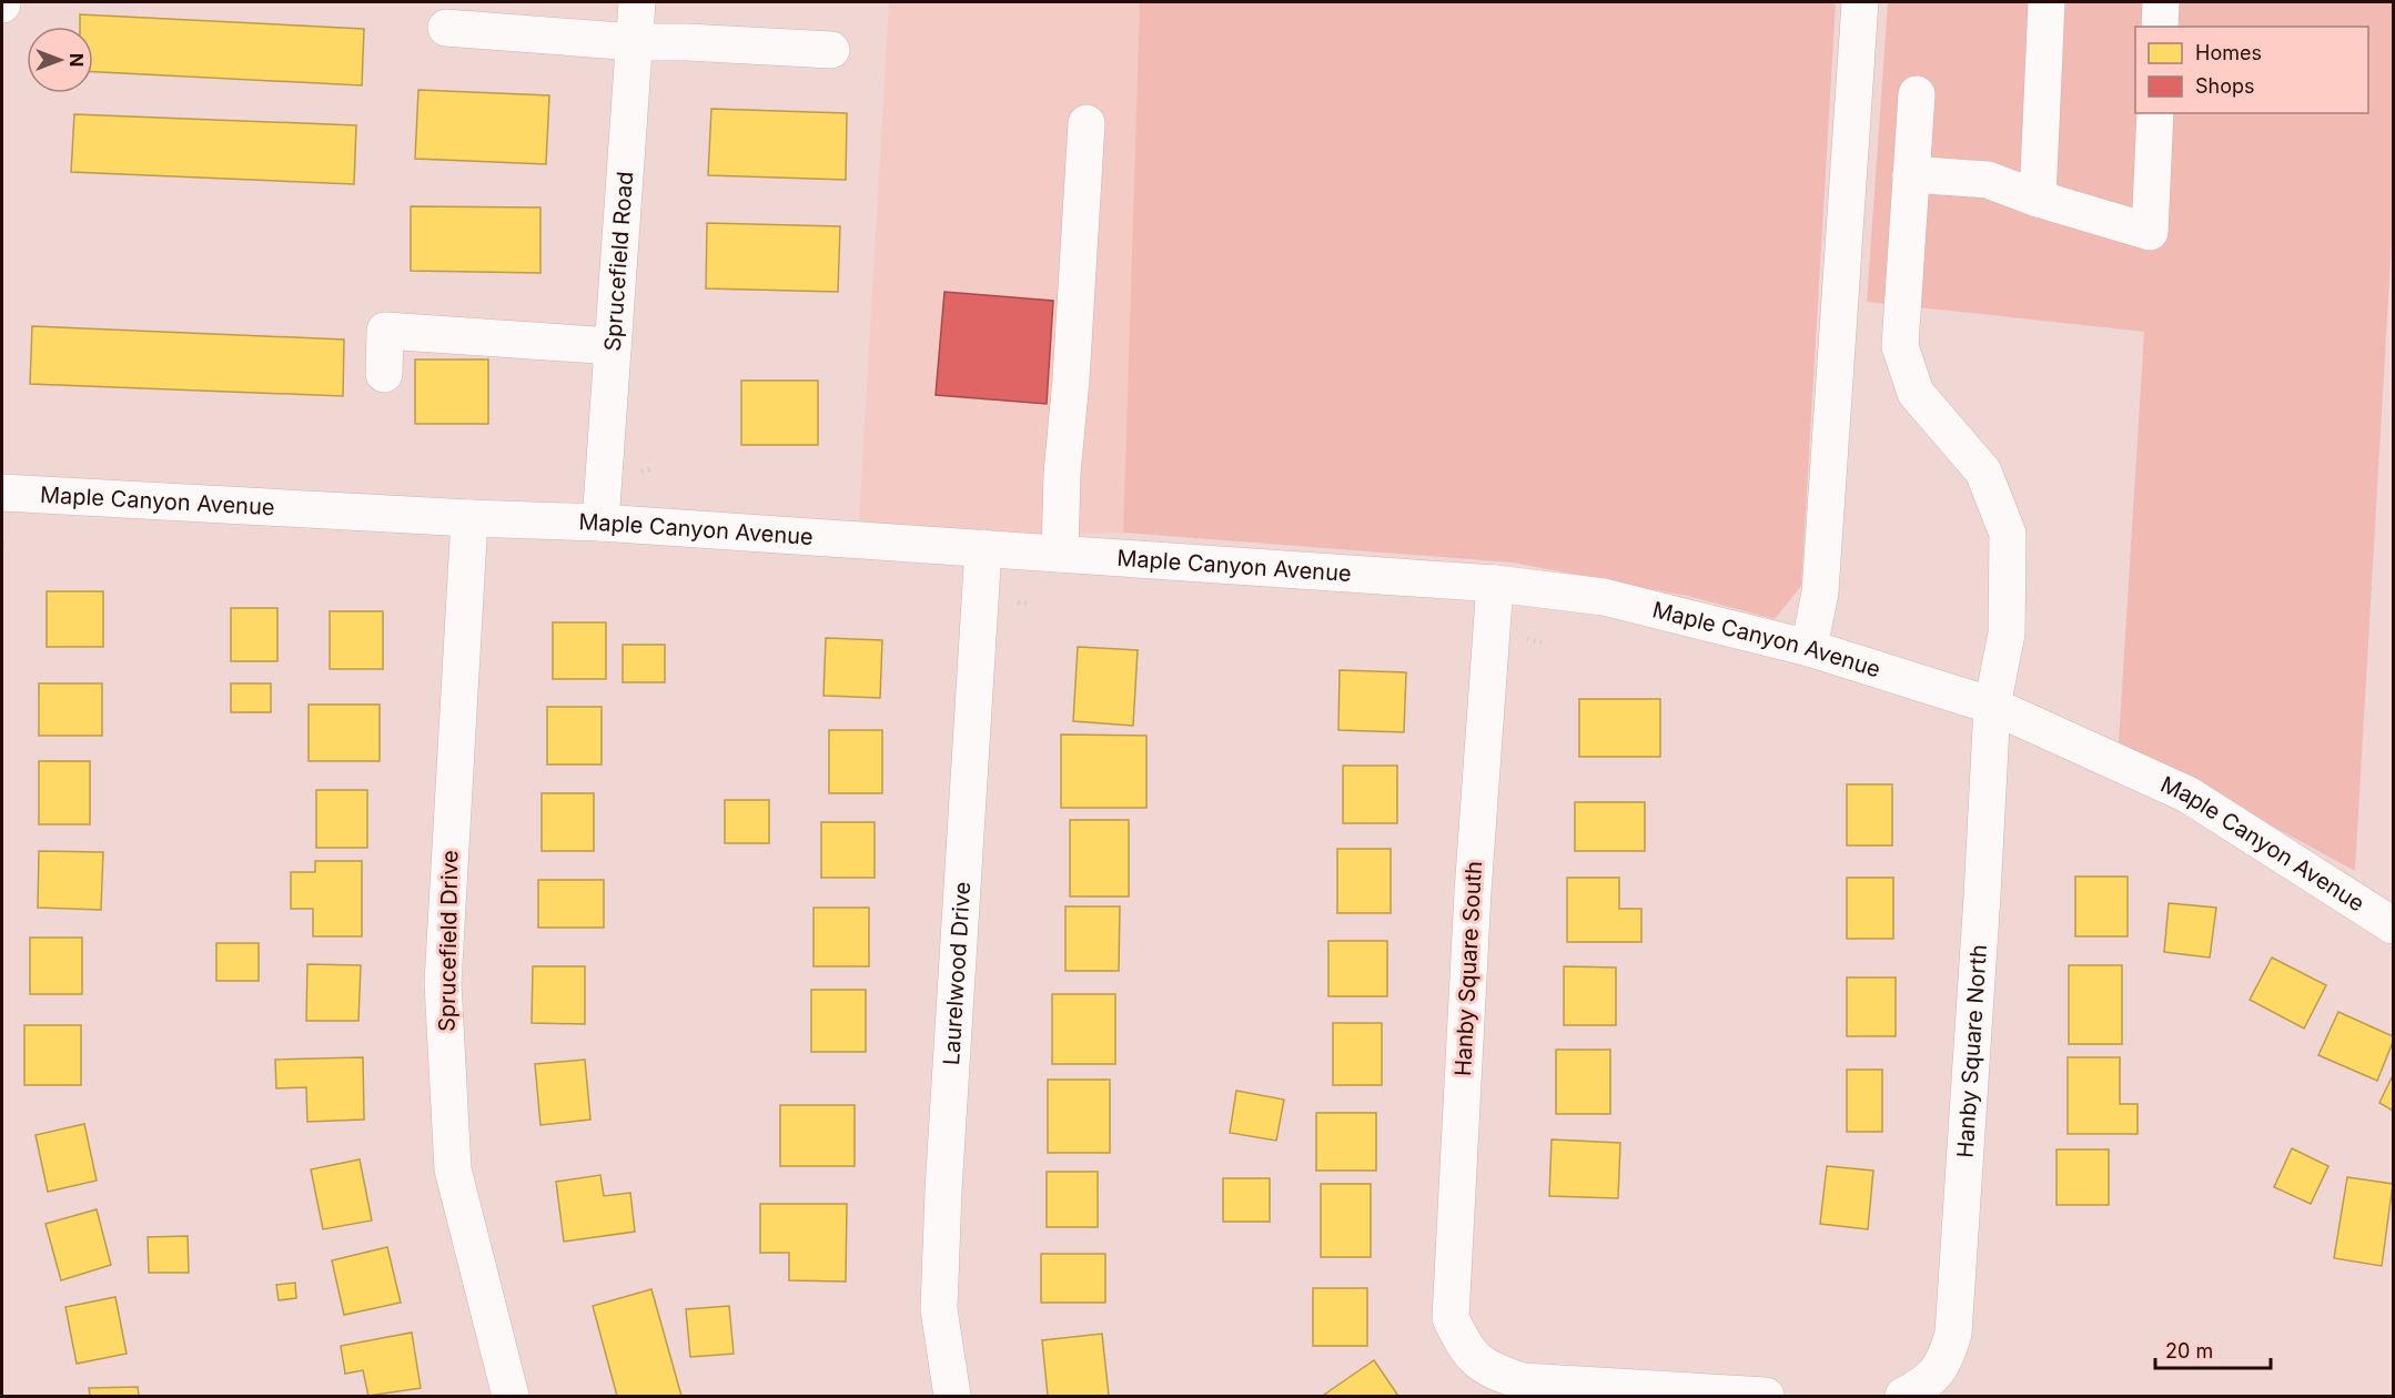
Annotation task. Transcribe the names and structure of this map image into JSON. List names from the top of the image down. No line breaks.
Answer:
{"streets":{"street":["Sprucefield Road","Maple Canyon Avenue","Sprucefield Drive","Hanby Square South","Laurelwood Drive","Hanby Square North"]},"crossings":[["Sprucefield Road","Maple Canyon Avenue"],["Maple Canyon Avenue","Sprucefield Drive"],["Maple Canyon Avenue","Hanby Square South"],["Maple Canyon Avenue","Laurelwood Drive"],["Maple Canyon Avenue","Hanby Square North"]],"legend":["Homes","Shops"],"scale_bar":"20 m","north":"right"}
